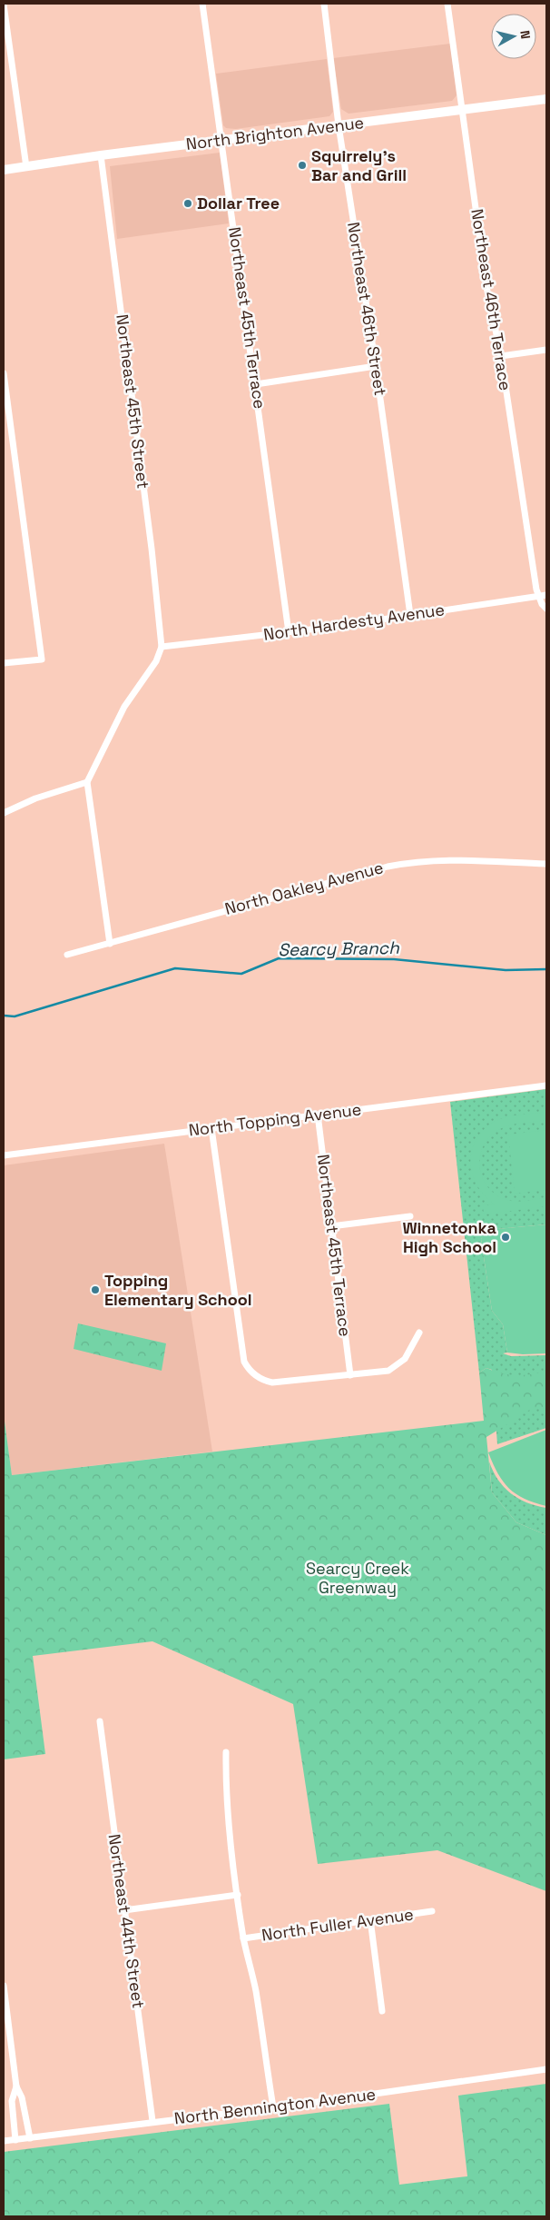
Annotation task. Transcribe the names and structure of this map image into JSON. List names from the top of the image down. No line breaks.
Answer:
{"streets":{"main road":["North Brighton Avenue"],"street":["Northeast 46th Terrace","Northeast 46th Street","Northeast 45th Terrace","Northeast 45th Street","North Hardesty Avenue","North Oakley Avenue","North Topping Avenue","Northeast 44th Street","North Fuller Avenue","North Bennington Avenue"]},"crossings":[["North Brighton Avenue","Northeast 46th Terrace"],["North Brighton Avenue","Northeast 46th Street"],["North Brighton Avenue","Northeast 45th Terrace"],["North Brighton Avenue","Northeast 45th Street"],["Northeast 46th Terrace","North Hardesty Avenue"],["Northeast 46th Street","North Hardesty Avenue"],["Northeast 45th Terrace","North Hardesty Avenue"],["Northeast 45th Terrace","North Topping Avenue"],["Northeast 45th Street","North Hardesty Avenue"],["Northeast 44th Street","North Bennington Avenue"]],"water":["Searcy Branch"],"parks":["Searcy Creek Greenway"],"places":["Squirrely's Bar and Grill","Dollar Tree","Winnetonka High School","Topping Elementary School"],"north":"right"}
